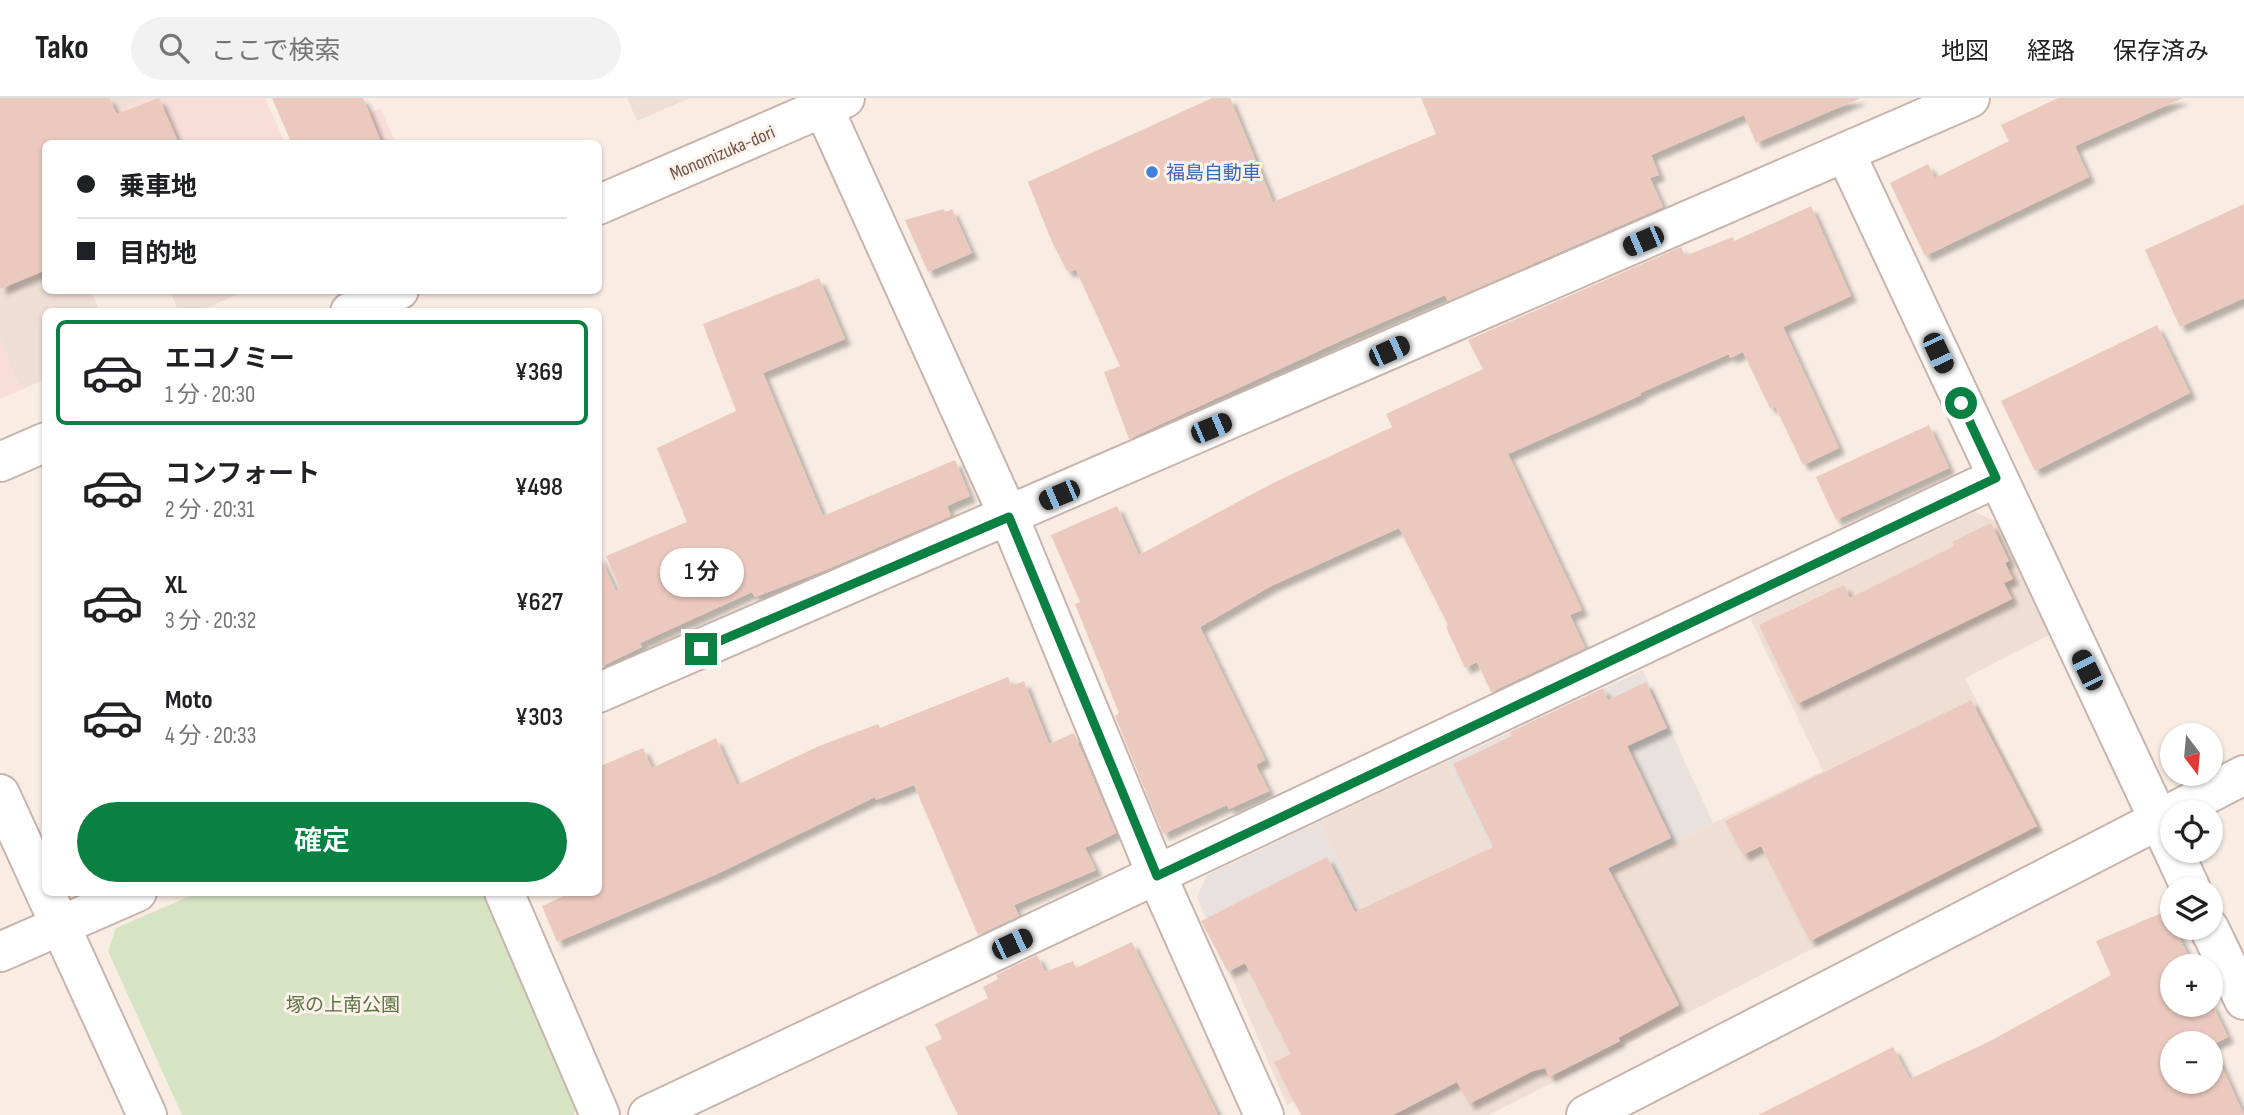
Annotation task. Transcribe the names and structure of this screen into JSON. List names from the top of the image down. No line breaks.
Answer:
{"streets":{"street":["Monomizuka-dori"]},"parks":["塚の上南公園"],"places":["福島自動車"],"north":"bottom","page":{"header":"Tako","search":"ここで検索","nav":["地図","経路","保存済み"],"banner":["乗車地","目的地"],"list":[{"name":"エコノミー","note":"1 分 · 20:30","value":"¥369"},{"name":"コンフォート","note":"2 分 · 20:31","value":"¥498"},{"name":"XL","note":"3 分 · 20:32","value":"¥627"},{"name":"Moto","note":"4 分 · 20:33","value":"¥303"}],"bubble":"1 分","map_buttons":["+","−"],"buttons":"確定"}}
